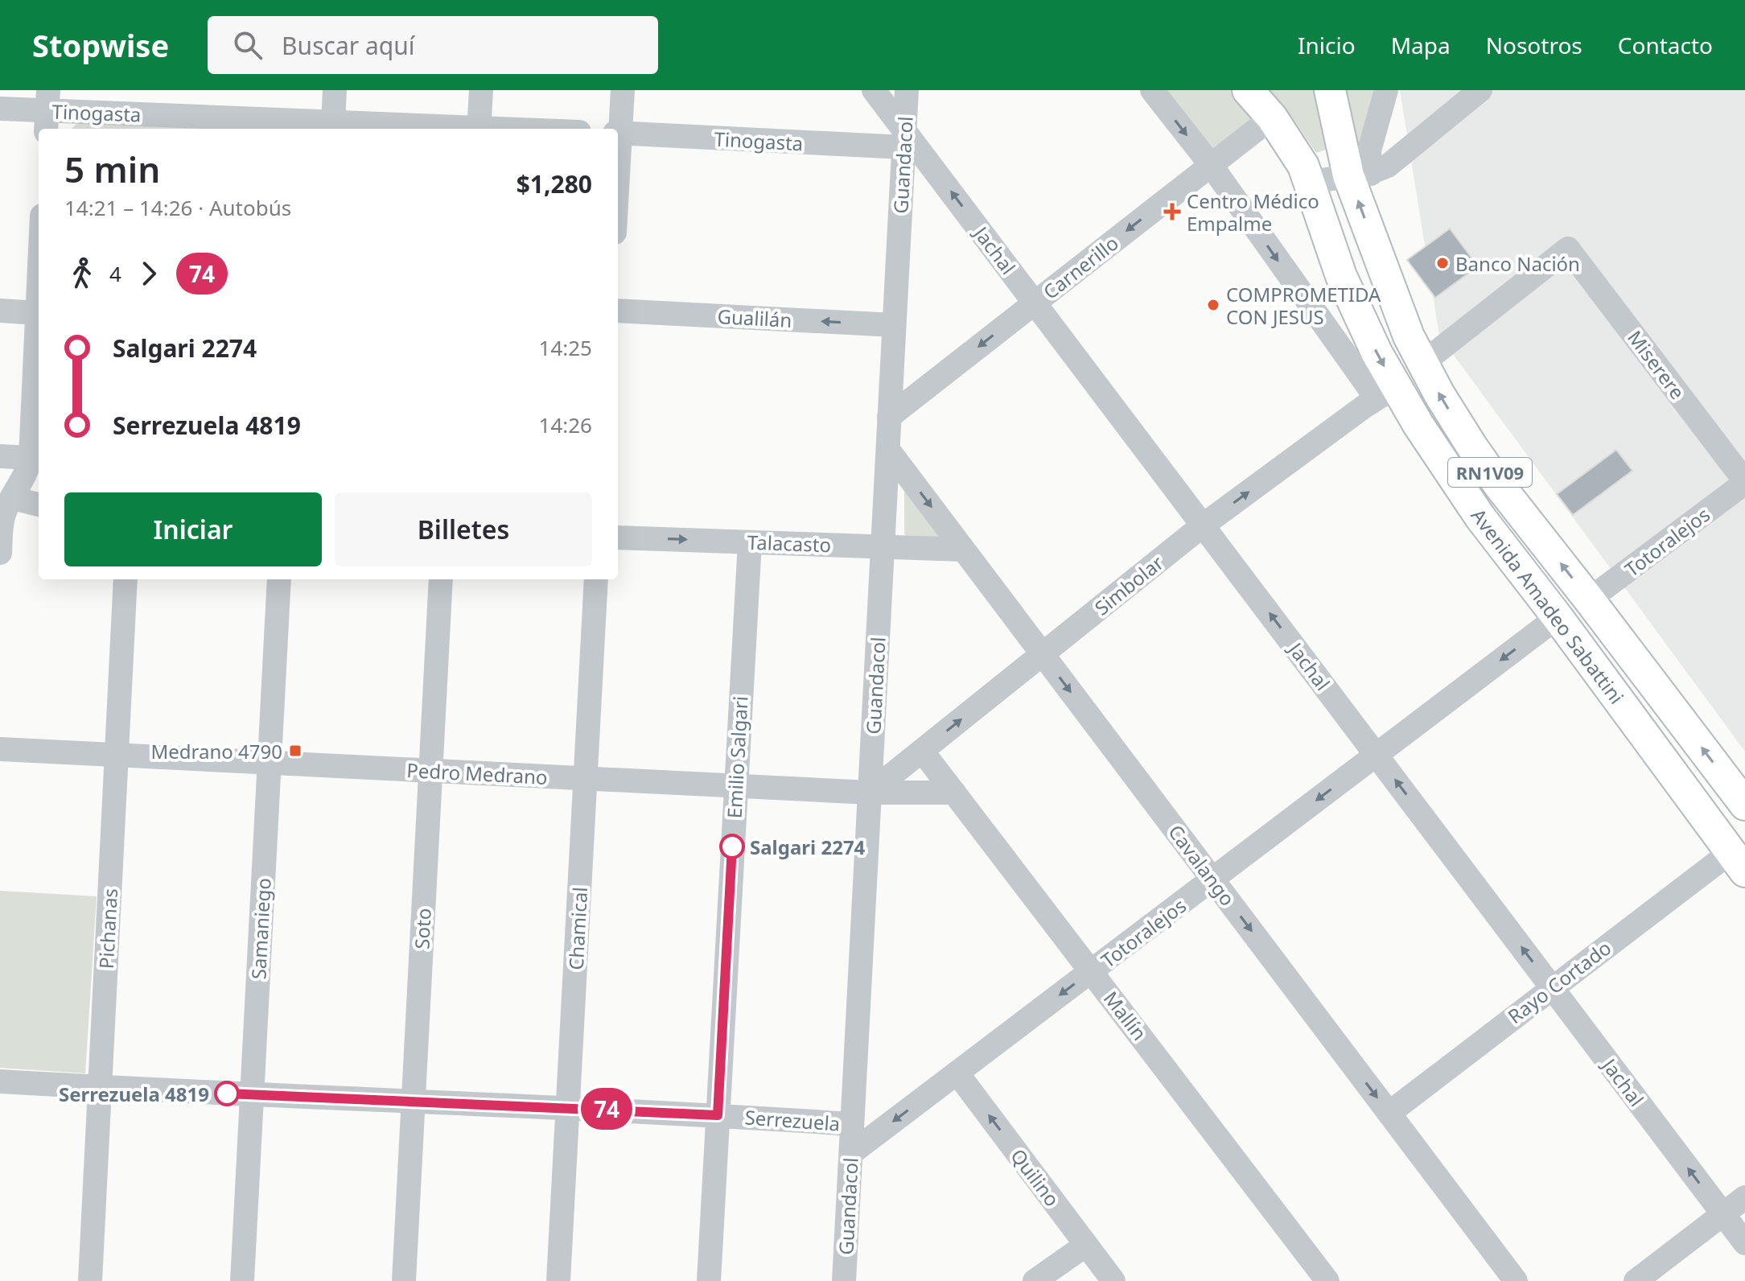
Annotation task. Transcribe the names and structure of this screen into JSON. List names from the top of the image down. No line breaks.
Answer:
{"streets":{"main road":["RN1V09","Avenida Amadeo Sabattini"],"street":["Tinogasta","Guandacol","Jachal","Carnerillo","Gualilán","Miserere","Totoralejos","Talacasto","Simbolar","Emilio Salgari","Pedro Medrano","Cavalango","Pichanas","Samaniego","Soto","Chamical","Rayo Cortado","Mallín","Serrezuela","Quilino"]},"crossings":[["Tinogasta","Guandacol"],["Tinogasta","Jachal"],["Guandacol","Jachal"],["Guandacol","Carnerillo"],["Guandacol","Gualilán"],["Guandacol","Totoralejos"],["Guandacol","Talacasto"],["Guandacol","Simbolar"],["Guandacol","Pedro Medrano"],["Guandacol","Cavalango"],["Guandacol","Serrezuela"],["Jachal","Carnerillo"],["Jachal","Totoralejos"],["Jachal","Simbolar"],["Jachal","Rayo Cortado"],["Carnerillo","Avenida Amadeo Sabattini"],["Miserere","Totoralejos"],["Miserere","Avenida Amadeo Sabattini"],["Totoralejos","Avenida Amadeo Sabattini"],["Totoralejos","Cavalango"],["Totoralejos","Mallín"],["Totoralejos","Quilino"],["Talacasto","Emilio Salgari"],["Talacasto","Cavalango"],["Simbolar","Avenida Amadeo Sabattini"],["Simbolar","Pedro Medrano"],["Simbolar","Cavalango"],["Simbolar","Mallín"],["Avenida Amadeo Sabattini","Rayo Cortado"],["Emilio Salgari","Pedro Medrano"],["Emilio Salgari","Serrezuela"],["Pedro Medrano","Pichanas"],["Pedro Medrano","Samaniego"],["Pedro Medrano","Soto"],["Pedro Medrano","Chamical"],["Pedro Medrano","Mallín"],["Cavalango","Rayo Cortado"],["Pichanas","Serrezuela"],["Samaniego","Serrezuela"],["Soto","Serrezuela"],["Chamical","Serrezuela"]],"one_way":["Jachal","Carnerillo","Gualilán","Totoralejos","Talacasto","Simbolar","Cavalango","Quilino"],"places":{"health":["Centro Médico Empalme"],"other":["Banco Nación","COMPROMETIDA CON JESUS","Salgari 2274","Serrezuela 4819"],"transit":["Medrano 4790"]},"lines":["bus line 74"],"page":{"header":"Stopwise","search":"Buscar aquí","nav":["Inicio","Mapa","Nosotros","Contacto"],"on_map":"74","heading":["5 min","14:21 – 14:26 · Autobús","$1,280"],"legs":["4","74"],"list":[{"name":"Salgari 2274","value":"14:25"},{"name":"Serrezuela 4819","value":"14:26"}],"buttons":["Iniciar","Billetes"]}}
